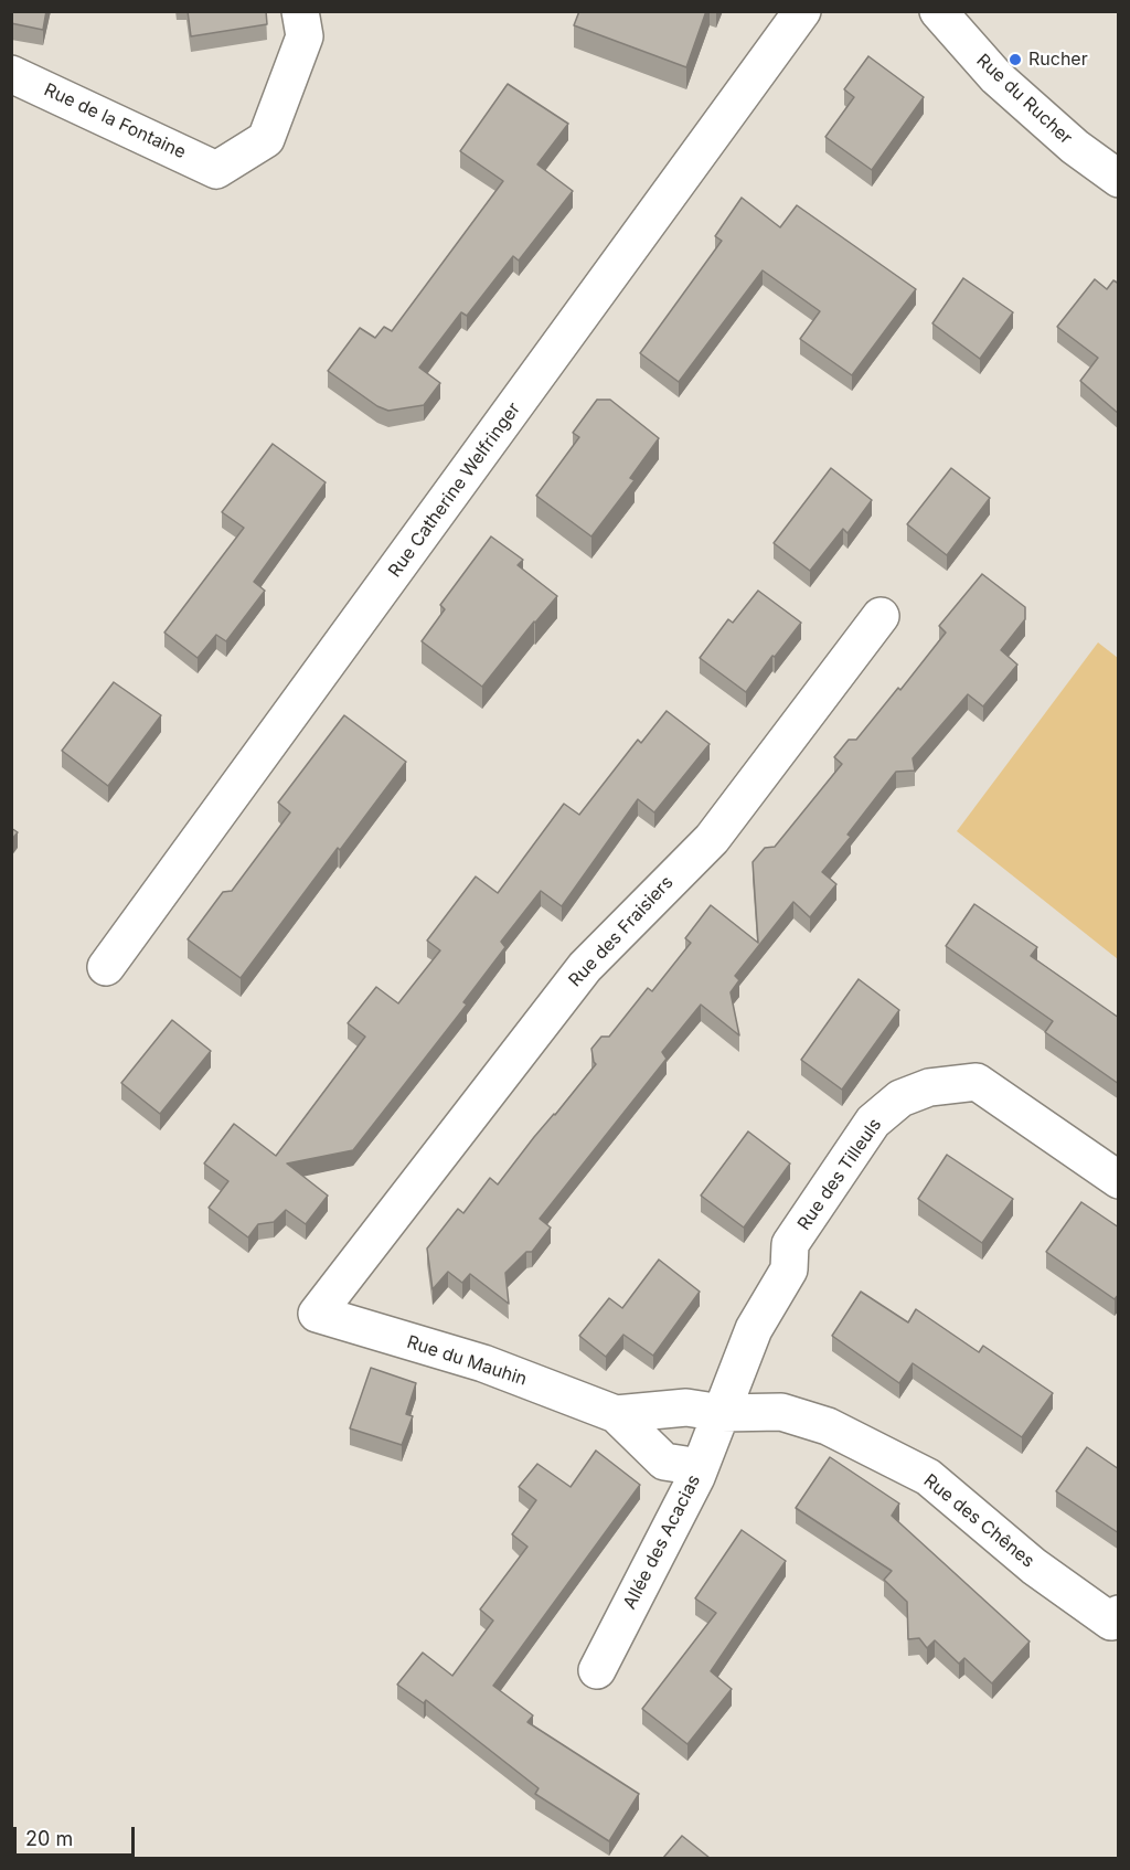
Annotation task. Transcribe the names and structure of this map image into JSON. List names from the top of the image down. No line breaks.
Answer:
{"streets":{"street":["Rue du Rucher","Rue de la Fontaine","Rue Catherine Welfringer","Rue des Fraisiers","Rue des Tilleuls","Rue du Mauhin","Rue des Chênes","Allée des Acacias"]},"crossings":[["Rue des Fraisiers","Rue du Mauhin"],["Rue des Tilleuls","Rue du Mauhin"],["Rue des Tilleuls","Rue des Chênes"],["Rue des Tilleuls","Allée des Acacias"],["Rue du Mauhin","Rue des Chênes"],["Rue du Mauhin","Allée des Acacias"],["Rue des Chênes","Allée des Acacias"]],"places":["Rucher"],"scale_bar":"20 m"}
